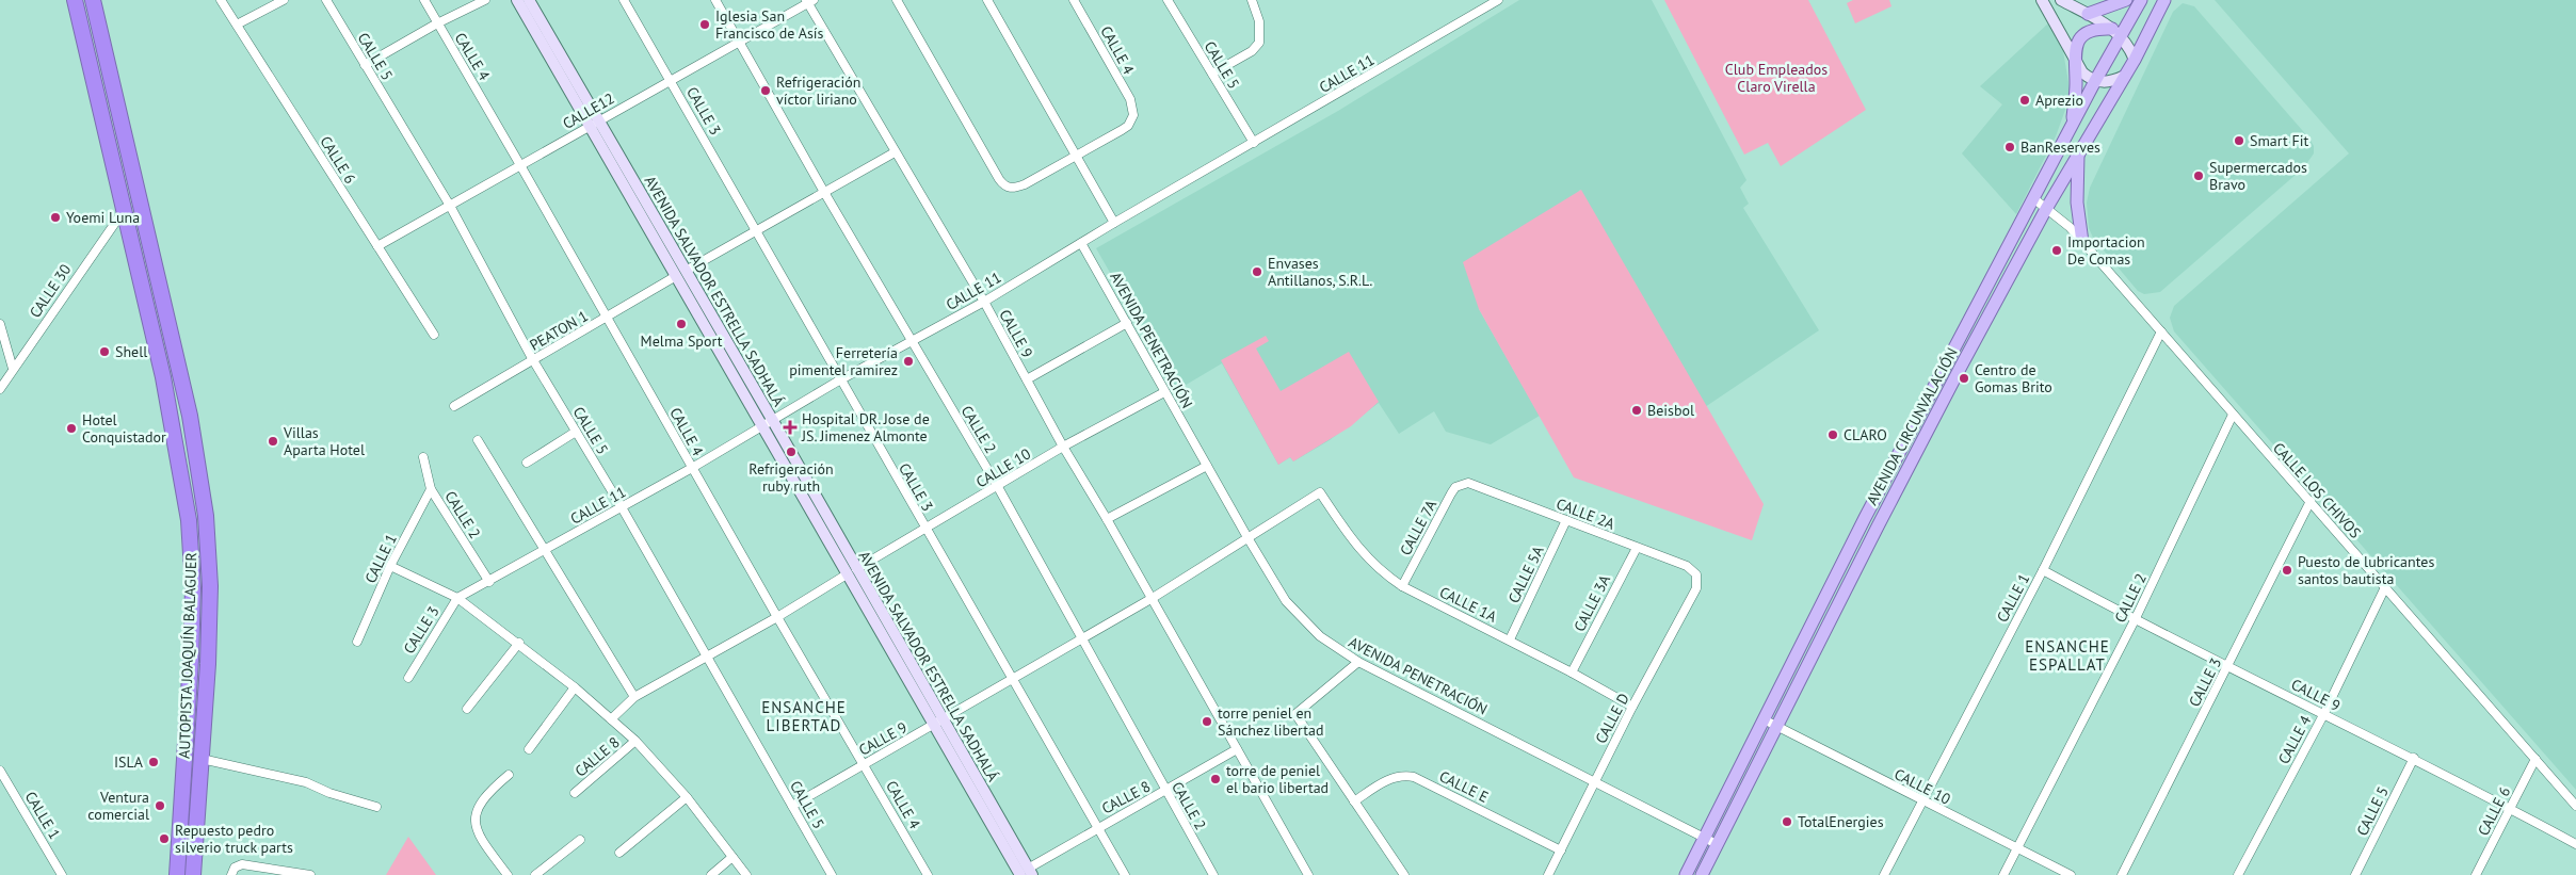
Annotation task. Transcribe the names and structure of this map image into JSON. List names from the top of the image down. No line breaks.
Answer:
{"streets":{"highway":["AUTOPISTA JOAQUÍN BALAGUER"],"main road":["AVENIDA SALVADOR ESTRELLA SADHALÁ","AVENIDA CIRCUNVALACIÓN"],"street":["CALLE 4","CALLE 5","CALLE 11","CALLE12","CALLE 3","CALLE 6","CALLE 30","PEATON 1","CALLE 9","AVENIDA PENETRACIÓN","CALLE 2","CALLE 10","CALLE LOS CHIVOS","CALLE 2A","CALLE 7A","CALLE 1","CALLE 5A","CALLE 3A","CALLE 1A","CALLE D","CALLE 8","CALLE E"]},"crossings":[["CALLE 4","CALLE 11"],["CALLE 4","CALLE12"],["CALLE 4","PEATON 1"],["CALLE 4","CALLE 9"],["CALLE 4","CALLE 10"],["CALLE 4","CALLE LOS CHIVOS"],["CALLE 5","CALLE 11"],["CALLE 5","CALLE12"],["CALLE 5","PEATON 1"],["CALLE 5","CALLE 9"],["CALLE 5","CALLE 10"],["CALLE 11","CALLE 3"],["CALLE 11","AVENIDA SALVADOR ESTRELLA SADHALÁ"],["CALLE 11","CALLE 9"],["CALLE 11","AVENIDA PENETRACIÓN"],["CALLE 11","CALLE 2"],["CALLE12","CALLE 3"],["CALLE12","CALLE 6"],["CALLE12","AVENIDA SALVADOR ESTRELLA SADHALÁ"],["CALLE12","CALLE 9"],["CALLE12","CALLE 2"],["CALLE 3","PEATON 1"],["CALLE 3","CALLE 9"],["CALLE 3","CALLE 10"],["CALLE 3","CALLE LOS CHIVOS"],["CALLE 3","CALLE 8"],["CALLE 6","CALLE 9"],["CALLE 6","CALLE LOS CHIVOS"],["CALLE 30","AUTOPISTA JOAQUÍN BALAGUER"],["AVENIDA SALVADOR ESTRELLA SADHALÁ","PEATON 1"],["AVENIDA SALVADOR ESTRELLA SADHALÁ","CALLE 9"],["AVENIDA SALVADOR ESTRELLA SADHALÁ","CALLE 10"],["AVENIDA SALVADOR ESTRELLA SADHALÁ","CALLE 8"],["PEATON 1","CALLE 9"],["PEATON 1","CALLE 2"],["CALLE 9","AVENIDA PENETRACIÓN"],["CALLE 9","CALLE 2"],["CALLE 9","CALLE 10"],["CALLE 9","CALLE 1"],["CALLE 9","CALLE 1A"],["CALLE 9","CALLE 8"],["AVENIDA PENETRACIÓN","AVENIDA CIRCUNVALACIÓN"],["AVENIDA PENETRACIÓN","CALLE 10"],["AVENIDA PENETRACIÓN","CALLE D"],["AVENIDA CIRCUNVALACIÓN","CALLE 10"],["AVENIDA CIRCUNVALACIÓN","CALLE LOS CHIVOS"],["CALLE 2","CALLE 10"],["CALLE 2","CALLE LOS CHIVOS"],["CALLE 2","CALLE 1"],["CALLE 2","CALLE 8"],["CALLE 10","CALLE 1"],["CALLE LOS CHIVOS","CALLE 1"],["CALLE 2A","CALLE 7A"],["CALLE 2A","CALLE 5A"],["CALLE 2A","CALLE 3A"],["CALLE 2A","CALLE D"],["CALLE 7A","CALLE 1A"],["CALLE 5A","CALLE 1A"],["CALLE 3A","CALLE 1A"],["CALLE 1A","CALLE D"],["CALLE D","CALLE E"]],"districts":["ENSANCHE ESPALLAT","ENSANCHE LIBERTAD"],"parks":["Club Empleados Claro Virella"],"places":{"other":["Iglesia San Francisco de Asís","Refrigeración víctor liriano","Aprezio","Smart Fit","BanReserves","Supermercados Bravo","Yoemi Luna","Importacion De Comas","Envases Antillanos, S.R.L.","Melma Sport","Shell","Ferretería pimentel ramirez","Centro de Gomas Brito","Beisbol","Hotel Conquistador","CLARO","Villas Aparta Hotel","Refrigeración ruby ruth","Puesto de lubricantes santos bautista","torre peniel en Sánchez libertad","ISLA","torre de peniel el bario libertad","Ventura comercial","TotalEnergies","Repuesto pedro silverio truck parts"],"health":["Hospital DR. Jose de JS. Jimenez Almonte"]}}
